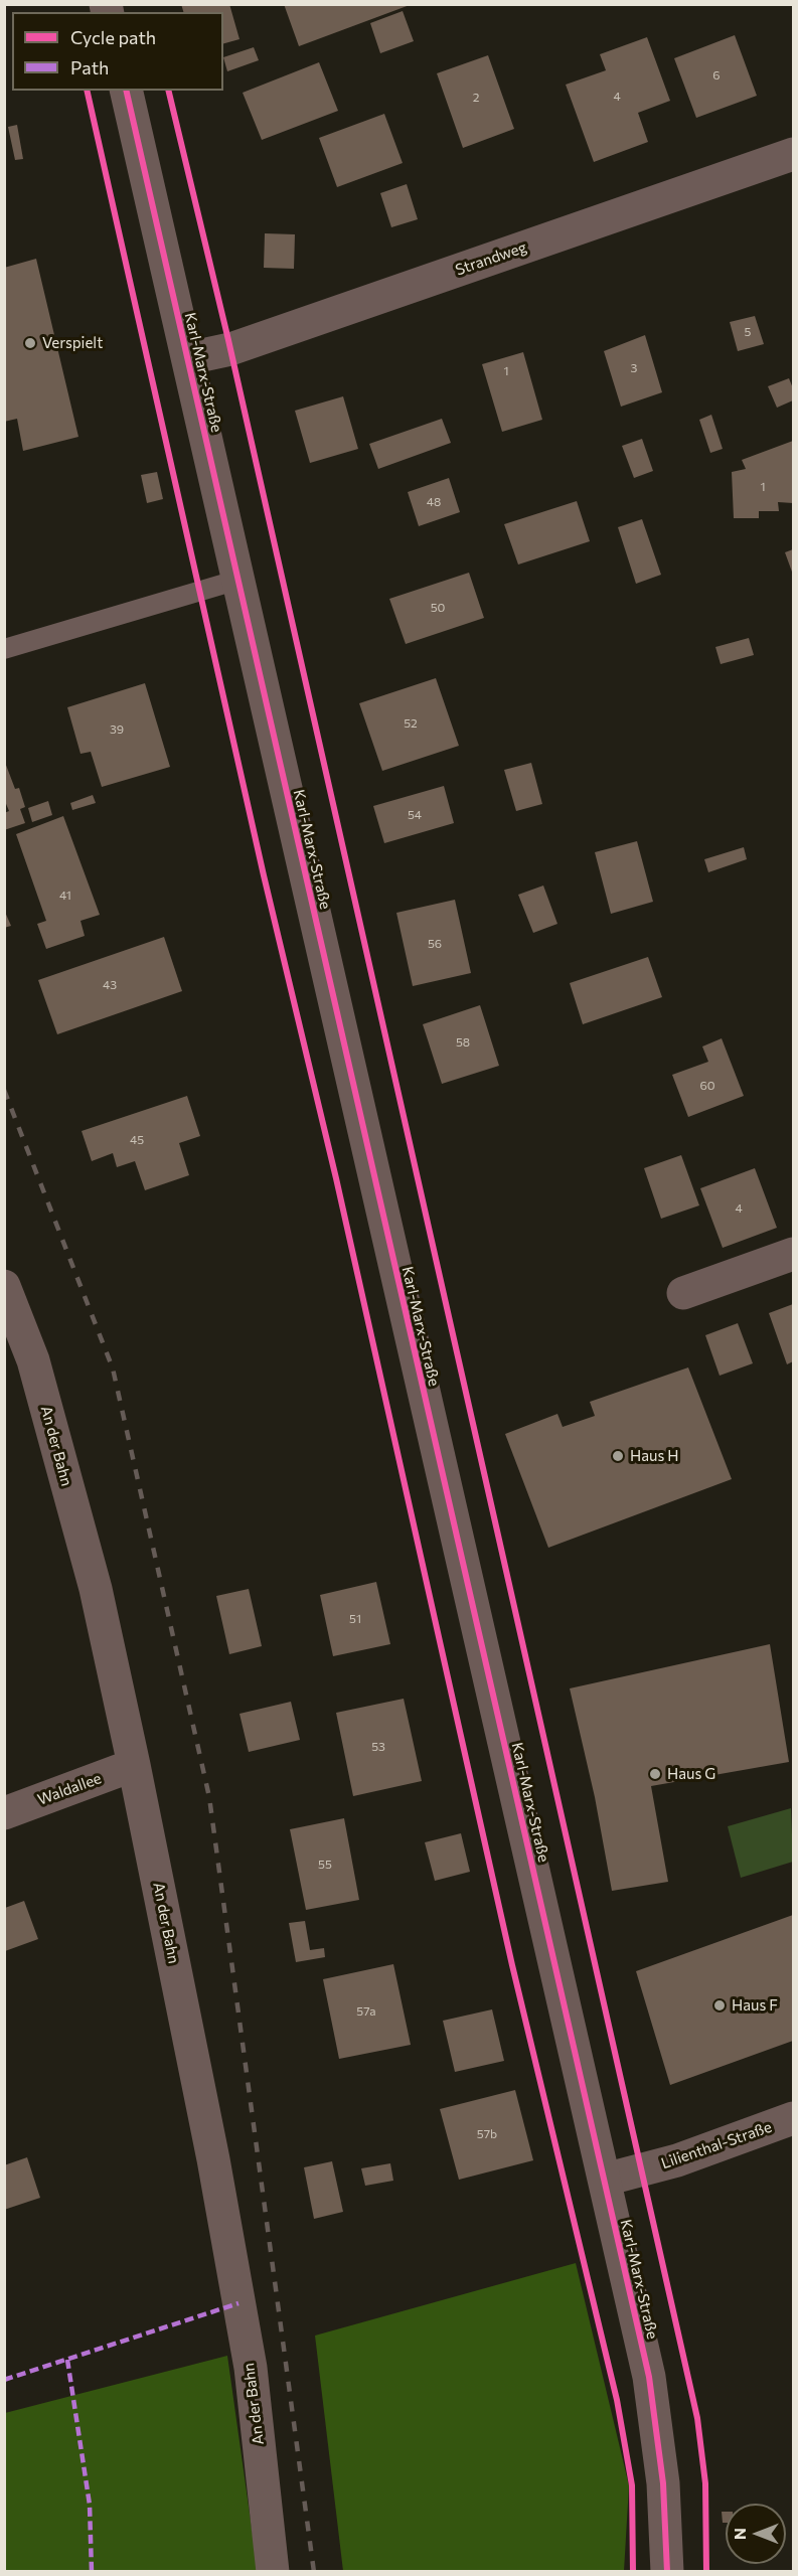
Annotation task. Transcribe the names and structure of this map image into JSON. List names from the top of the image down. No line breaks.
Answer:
{"streets":{"street":["Strandweg","Karl-Marx-Straße","An der Bahn","Waldallee","Lilienthal-Straße"]},"crossings":[["Strandweg","Karl-Marx-Straße"],["Karl-Marx-Straße","Lilienthal-Straße"],["An der Bahn","Waldallee"]],"places":["Verspielt","Haus H","Haus G","Haus F"],"house_numbers":["6","4","2","5","3","1","1","48","50","52","39","54","41","56","43","58","60","45","4","51","53","55","57a","57b"],"legend":["Cycle path","Path"],"north":"left"}
